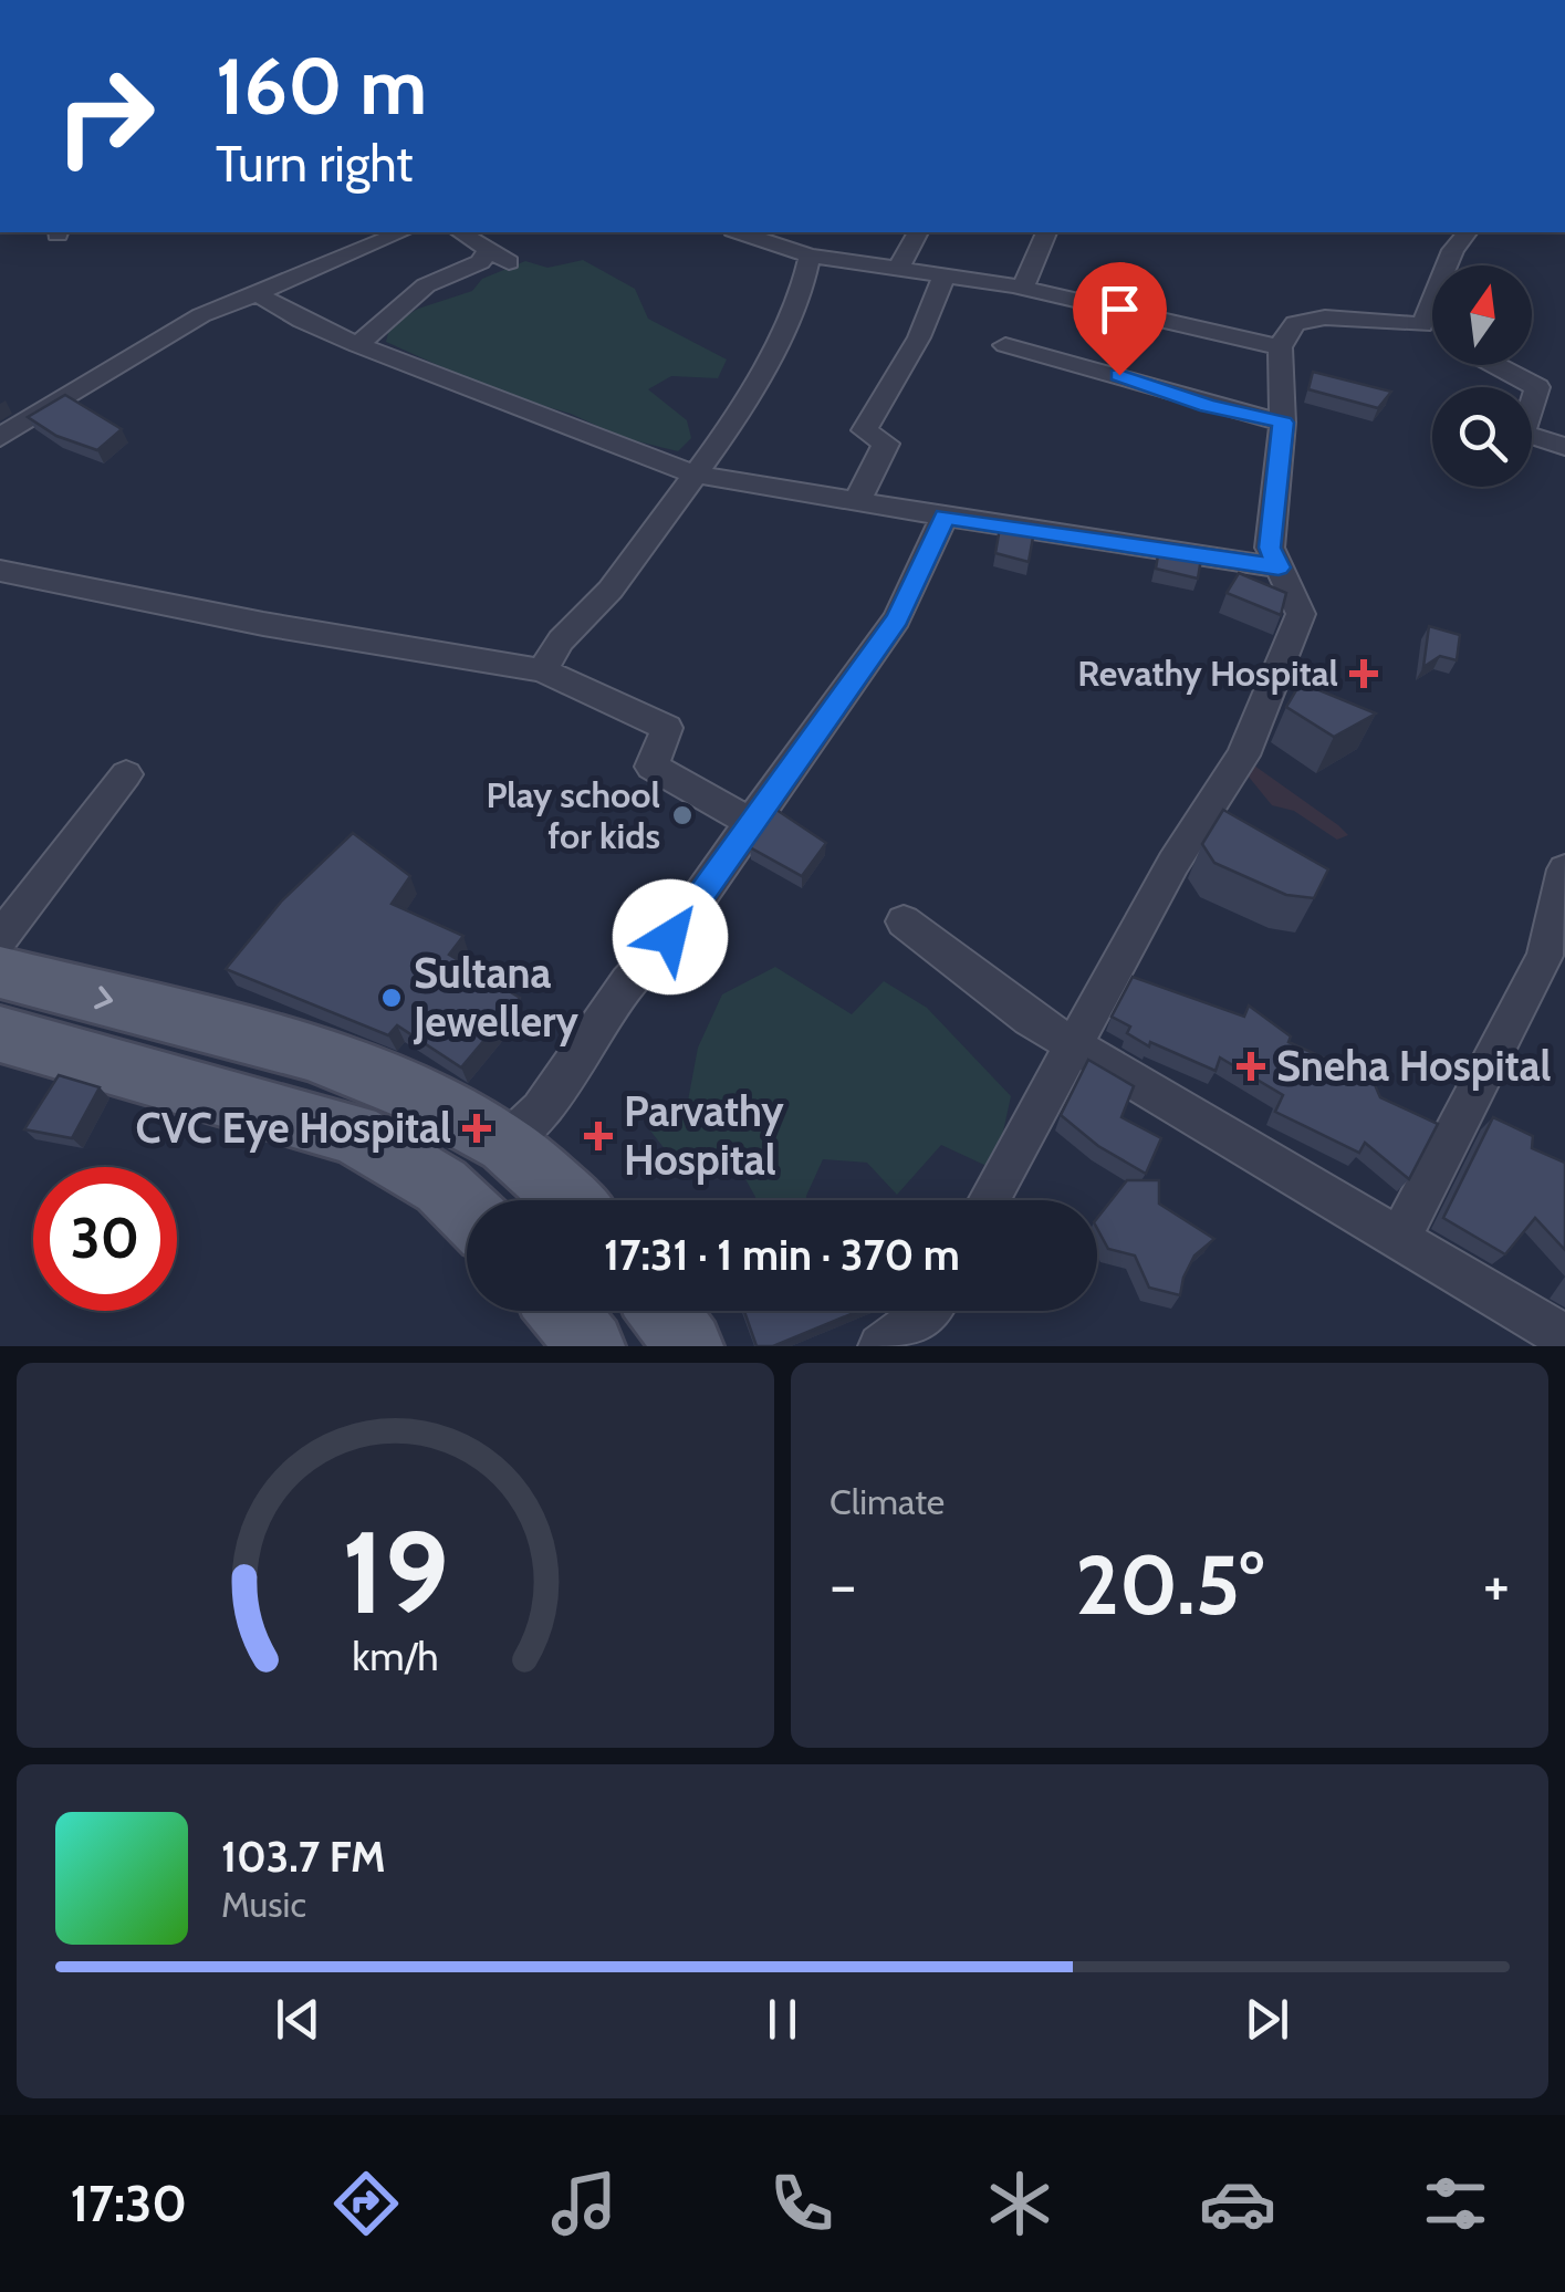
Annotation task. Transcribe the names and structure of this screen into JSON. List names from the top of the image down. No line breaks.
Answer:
{"places":{"health":["Revathy Hospital","Sneha Hospital","CVC Eye Hospital","Parvathy Hospital"],"other":["Play school for kids","Sultana Jewellery"]},"north":"top","page":{"turn":["160 m","Turn right"],"limit":"30","trip":"17:31 · 1 min · 370 m","tile":"Climate","heat":["−","20.5°","+"],"song":["103.7 FM","Music"],"tabs":"17:30","gauge":["19","km/h"]}}
